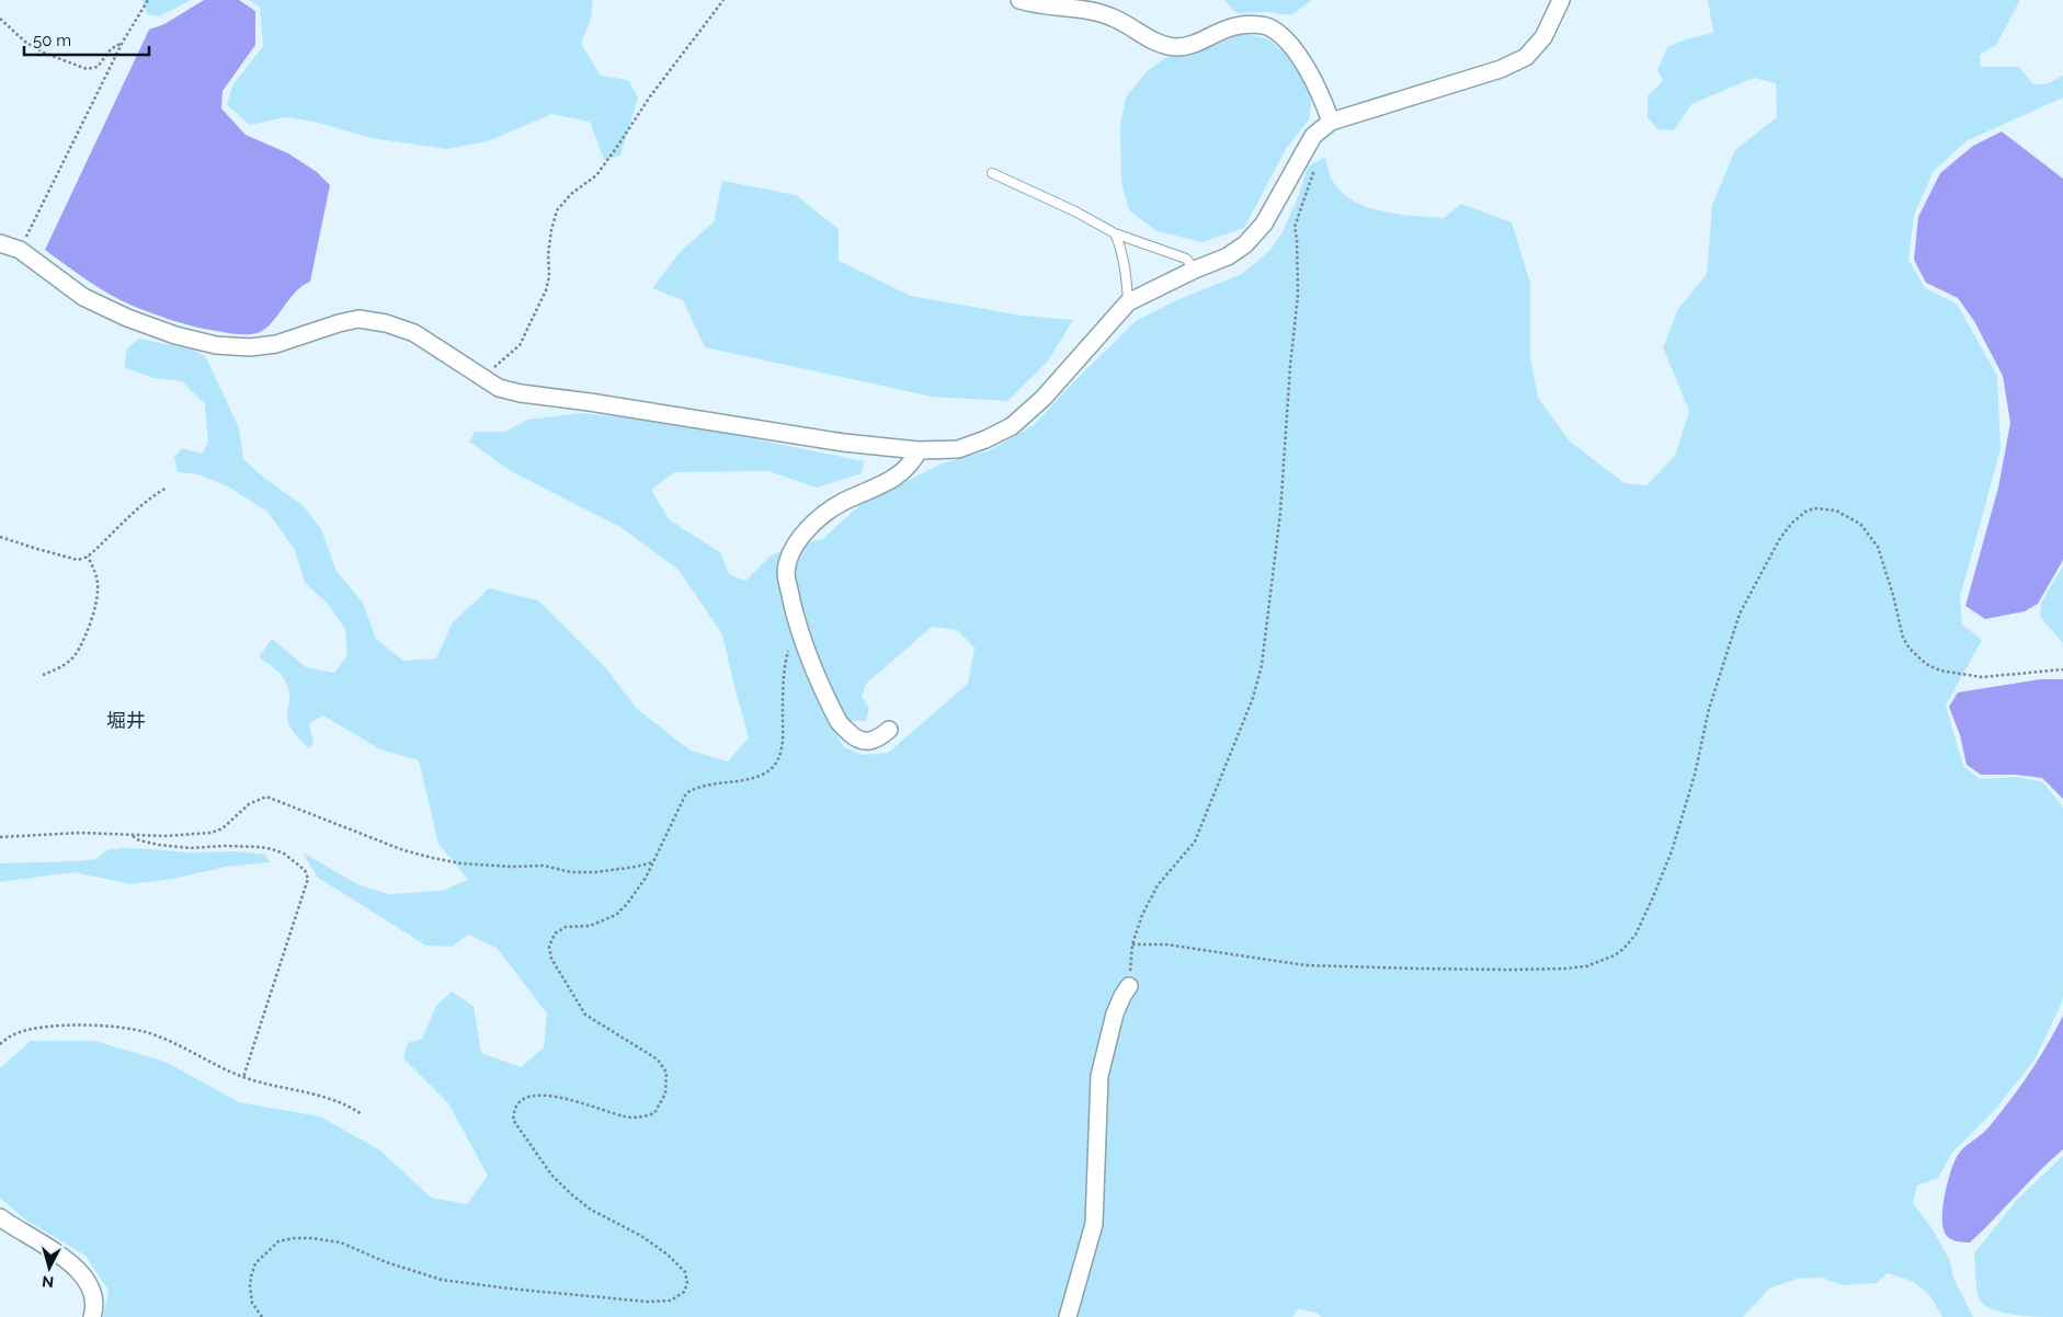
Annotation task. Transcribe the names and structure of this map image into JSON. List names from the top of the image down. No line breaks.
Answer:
{"districts":["堀井"],"scale_bar":"50 m","north":"bottom"}
